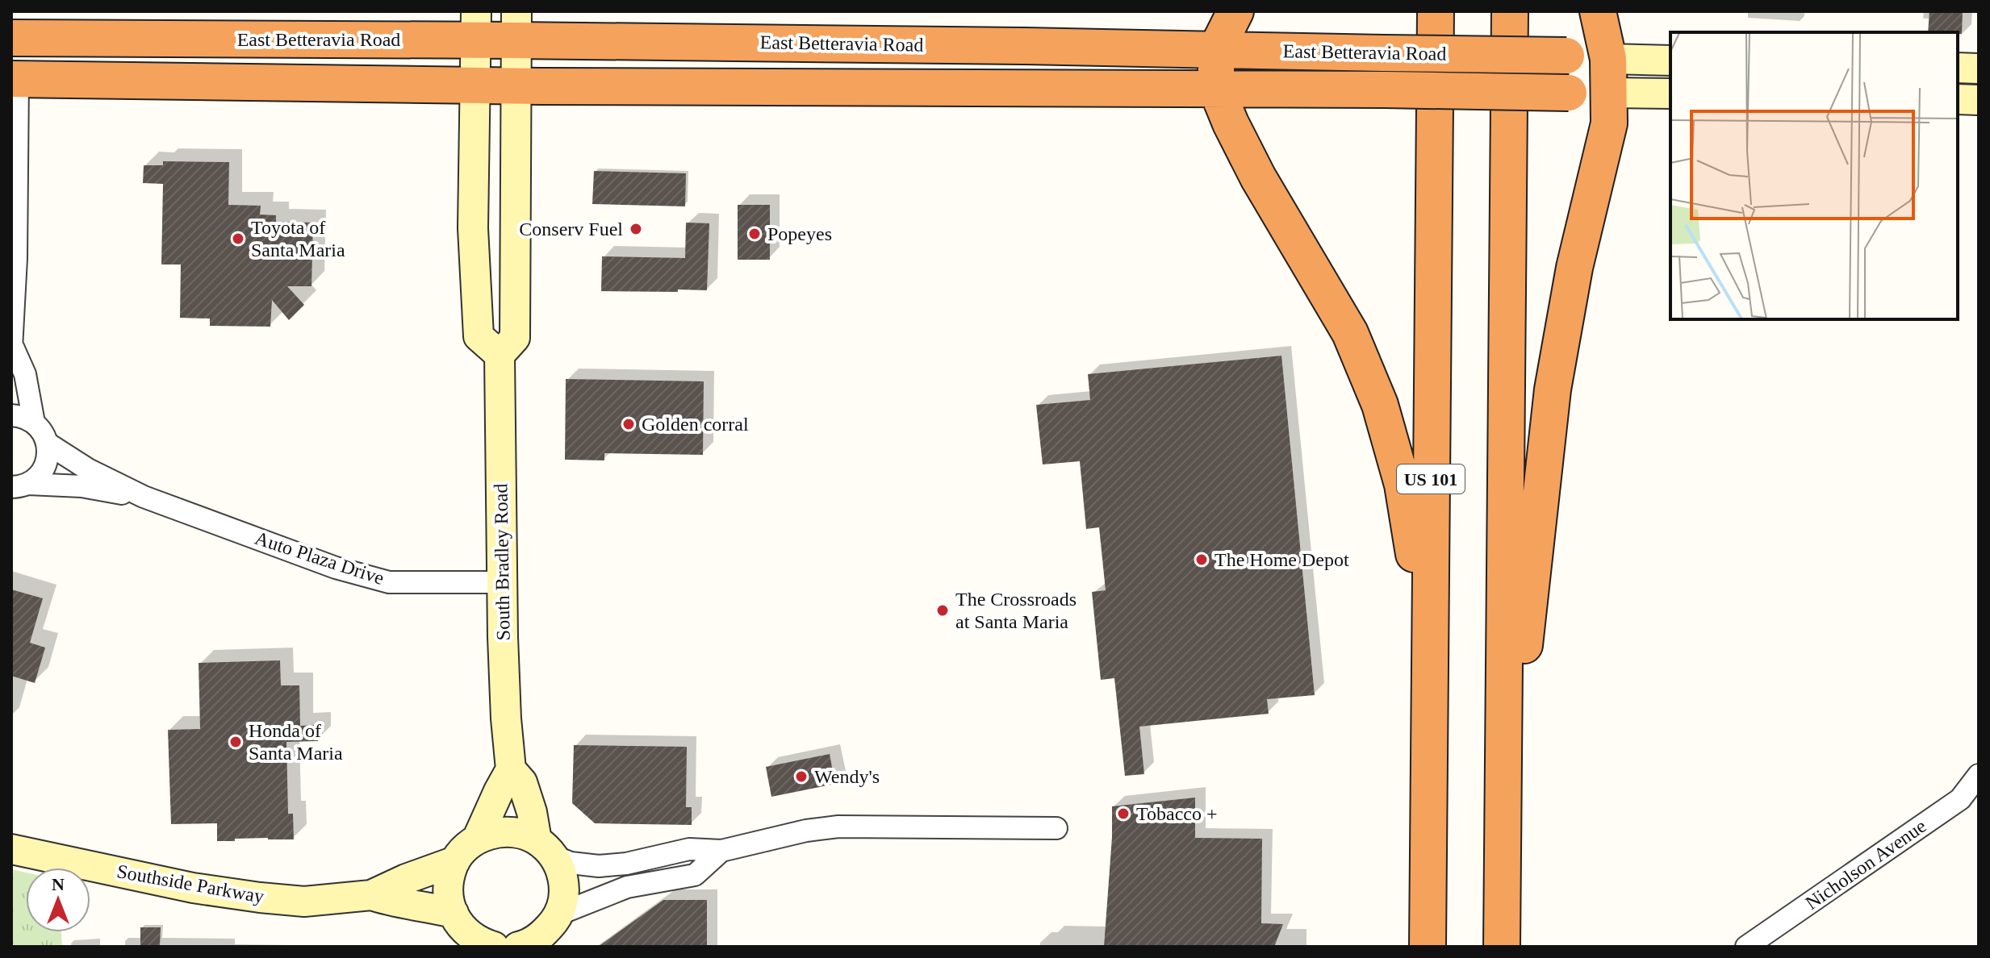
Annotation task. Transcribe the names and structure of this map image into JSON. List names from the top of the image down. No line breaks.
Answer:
{"streets":{"highway":["East Betteravia Road","US 101"],"street":["Auto Plaza Drive","South Bradley Road","Nicholson Avenue","Southside Parkway"]},"crossings":[["Auto Plaza Drive","South Bradley Road"]],"places":["Conserv Fuel","Popeyes","Toyota of Santa Maria","Golden corral","The Home Depot","The Crossroads at Santa Maria","Honda of Santa Maria","Wendy's","Tobacco +"],"north":"top"}
